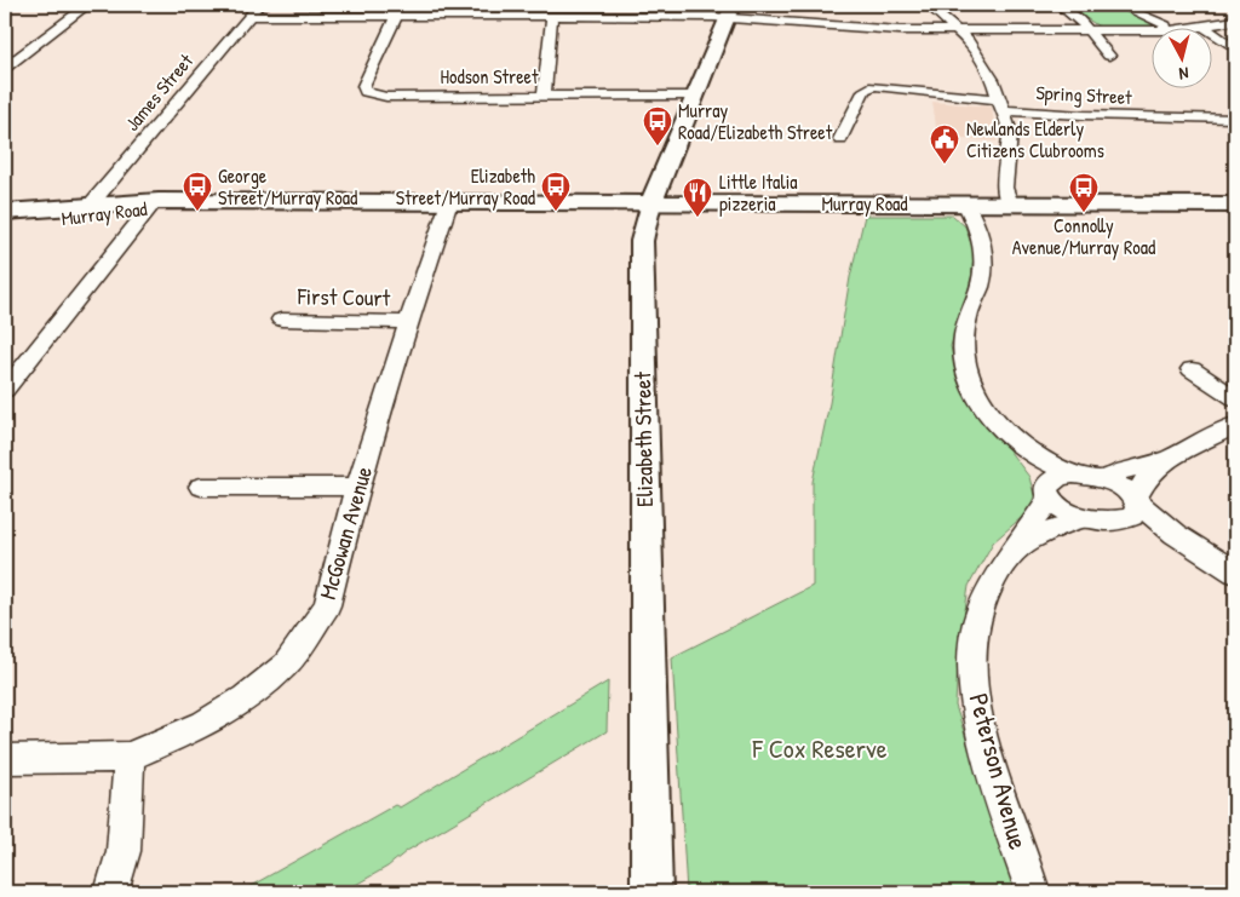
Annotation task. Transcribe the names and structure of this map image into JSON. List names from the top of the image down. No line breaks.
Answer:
{"streets":{"main road":["Murray Road","Elizabeth Street"],"street":["Hodson Street","James Street","Spring Street","First Court","McGowan Avenue","Peterson Avenue"]},"crossings":[["Hodson Street","Elizabeth Street"],["James Street","Murray Road"],["Murray Road","Elizabeth Street"],["Murray Road","McGowan Avenue"],["First Court","McGowan Avenue"]],"parks":["F Cox Reserve"],"places":{"bus stop":["Murray Road/Elizabeth Street","George Street/Murray Road","Elizabeth Street/Murray Road","Connolly Avenue/Murray Road"],"public building":["Newlands Elderly Citizens Clubrooms"],"restaurant":["Little Italia pizzeria"]},"north":"bottom"}
